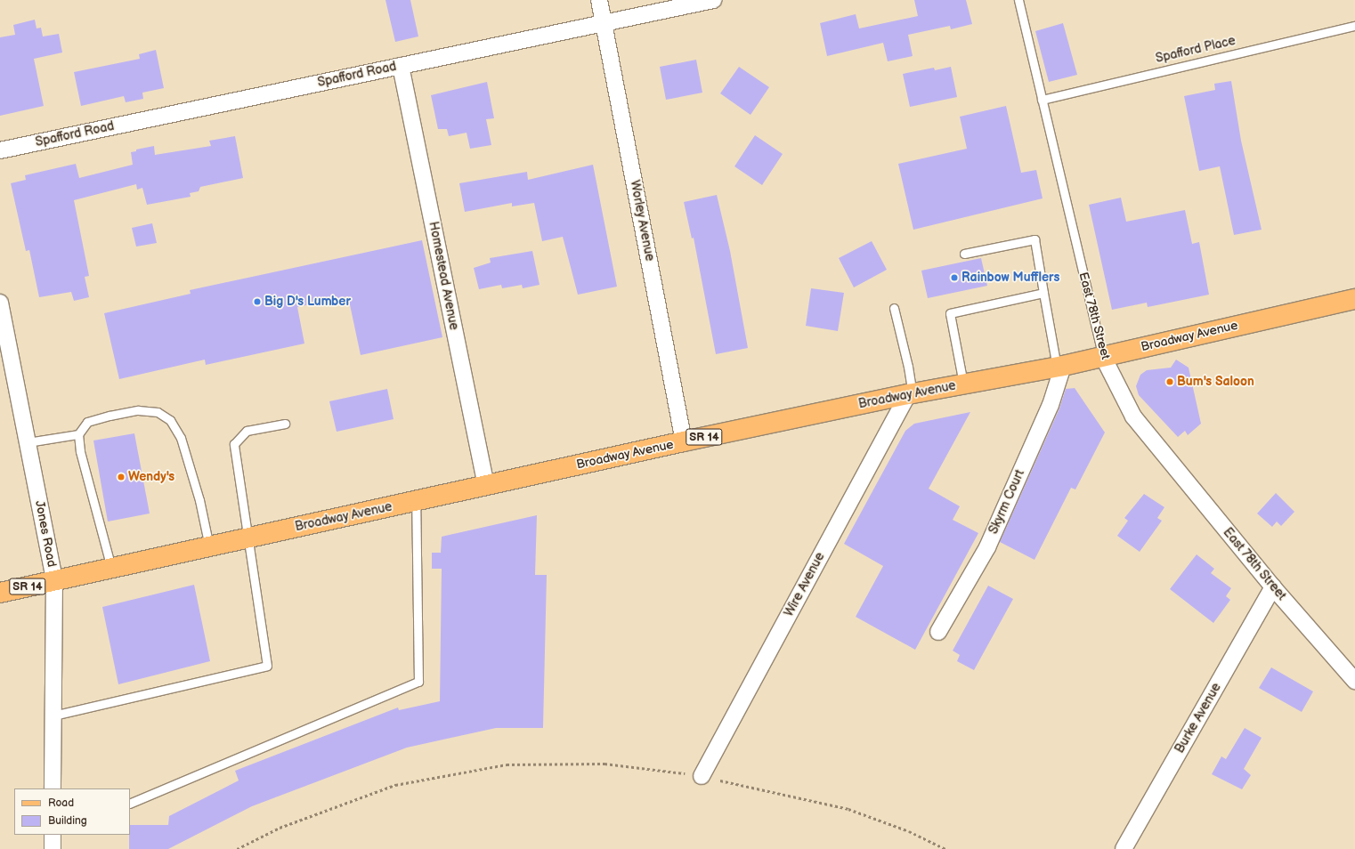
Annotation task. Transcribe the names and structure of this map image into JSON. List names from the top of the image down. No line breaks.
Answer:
{"streets":{"main road":["Broadway Avenue","SR 14"],"street":["Spafford Road","Worley Avenue","Homestead Avenue","East 78th Street","Skyrm Court","Jones Road","Wire Avenue","Burke Avenue"],"lane":["Spafford Place"]},"crossings":[["Spafford Place","East 78th Street"],["Spafford Road","Worley Avenue"],["Spafford Road","Homestead Avenue"],["Worley Avenue","Broadway Avenue"],["Homestead Avenue","Broadway Avenue"],["East 78th Street","Broadway Avenue"],["East 78th Street","Burke Avenue"],["Broadway Avenue","Skyrm Court"],["Broadway Avenue","Jones Road"],["Broadway Avenue","Wire Avenue"]],"places":["Rainbow Mufflers","Big D's Lumber","Bum's Saloon","Wendy's"],"legend":["Road","Building"]}
